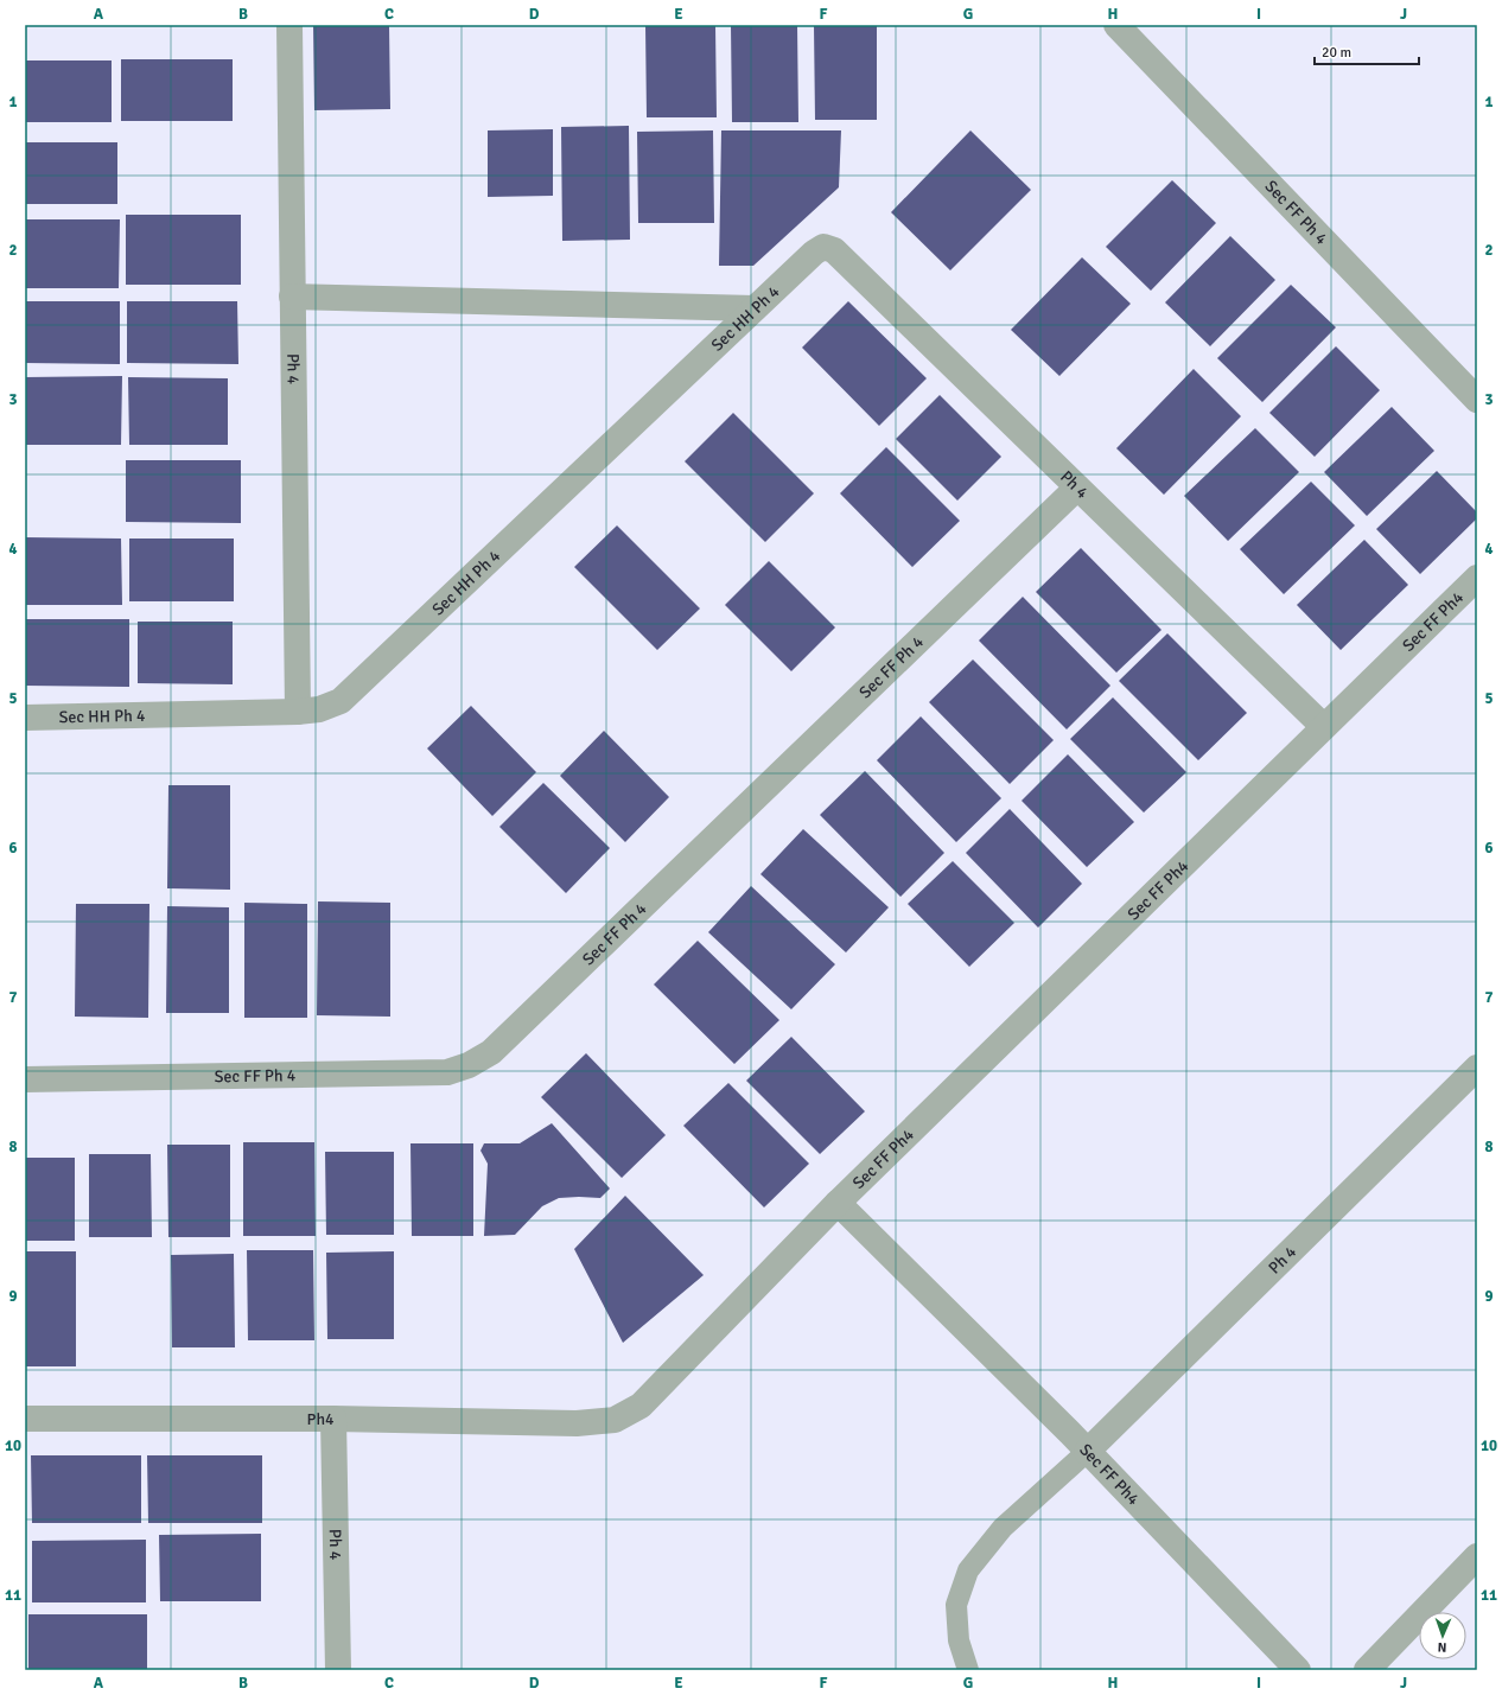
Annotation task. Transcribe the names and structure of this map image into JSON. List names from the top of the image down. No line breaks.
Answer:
{"streets":{"street":["Sec FF Ph 4","Sec HH Ph 4","Ph 4","Sec FF Ph4","Ph4"]},"crossings":[["Sec FF Ph 4","Ph 4"],["Sec HH Ph 4","Ph 4"],["Ph 4","Sec FF Ph4"],["Ph 4","Ph4"],["Sec FF Ph4","Ph4"]],"scale_bar":"20 m","north":"bottom","grid":{"columns":["A","B","C","D","E","F","G","H","I","J"],"rows":["1","2","3","4","5","6","7","8","9","10","11"]}}
